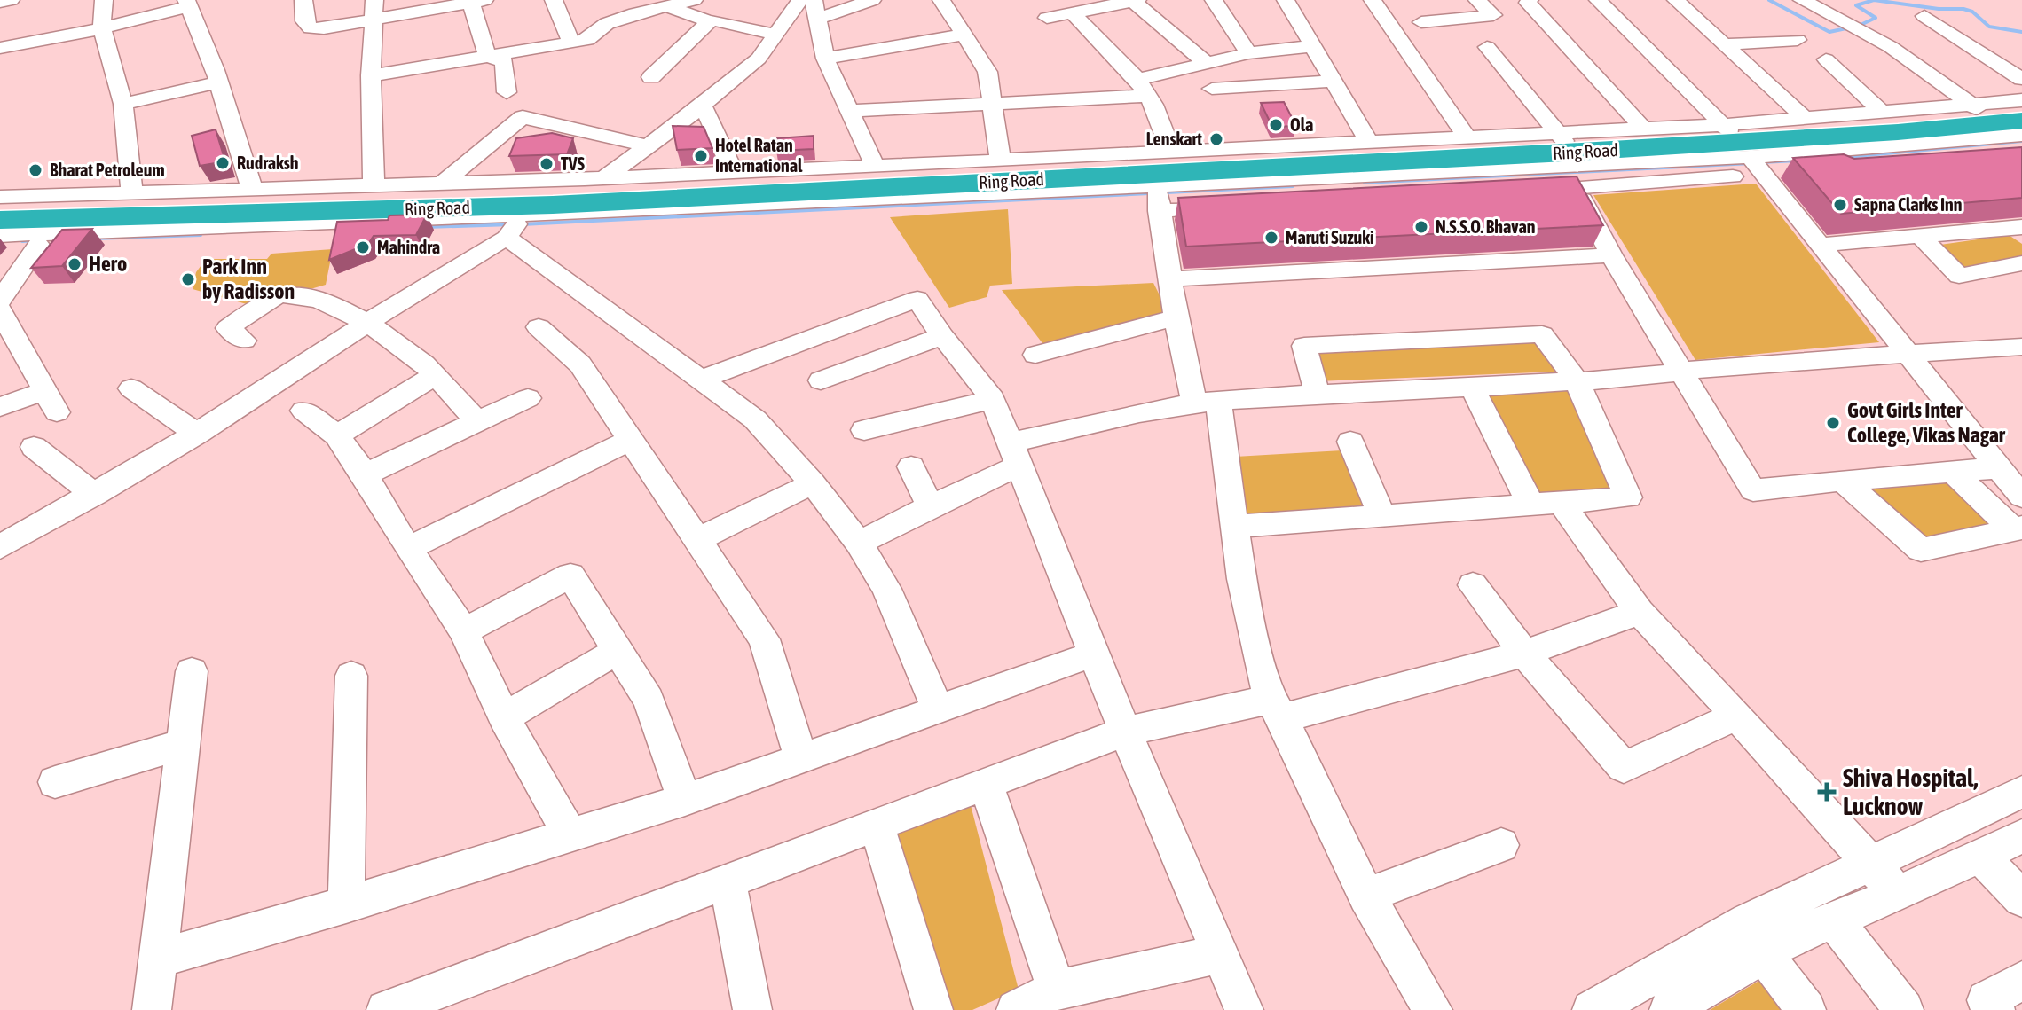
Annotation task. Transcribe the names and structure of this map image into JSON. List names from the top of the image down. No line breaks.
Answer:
{"streets":{"highway":["Ring Road"]},"places":{"other":["Ola","Lenskart","Hotel Ratan International","Rudraksh","TVS","Bharat Petroleum","Sapna Clarks Inn","N.S.S.O. Bhavan","Maruti Suzuki","Mahindra","Hero","Park Inn by Radisson","Govt Girls Inter College, Vikas Nagar"],"health":["Shiva Hospital, Lucknow"]}}
